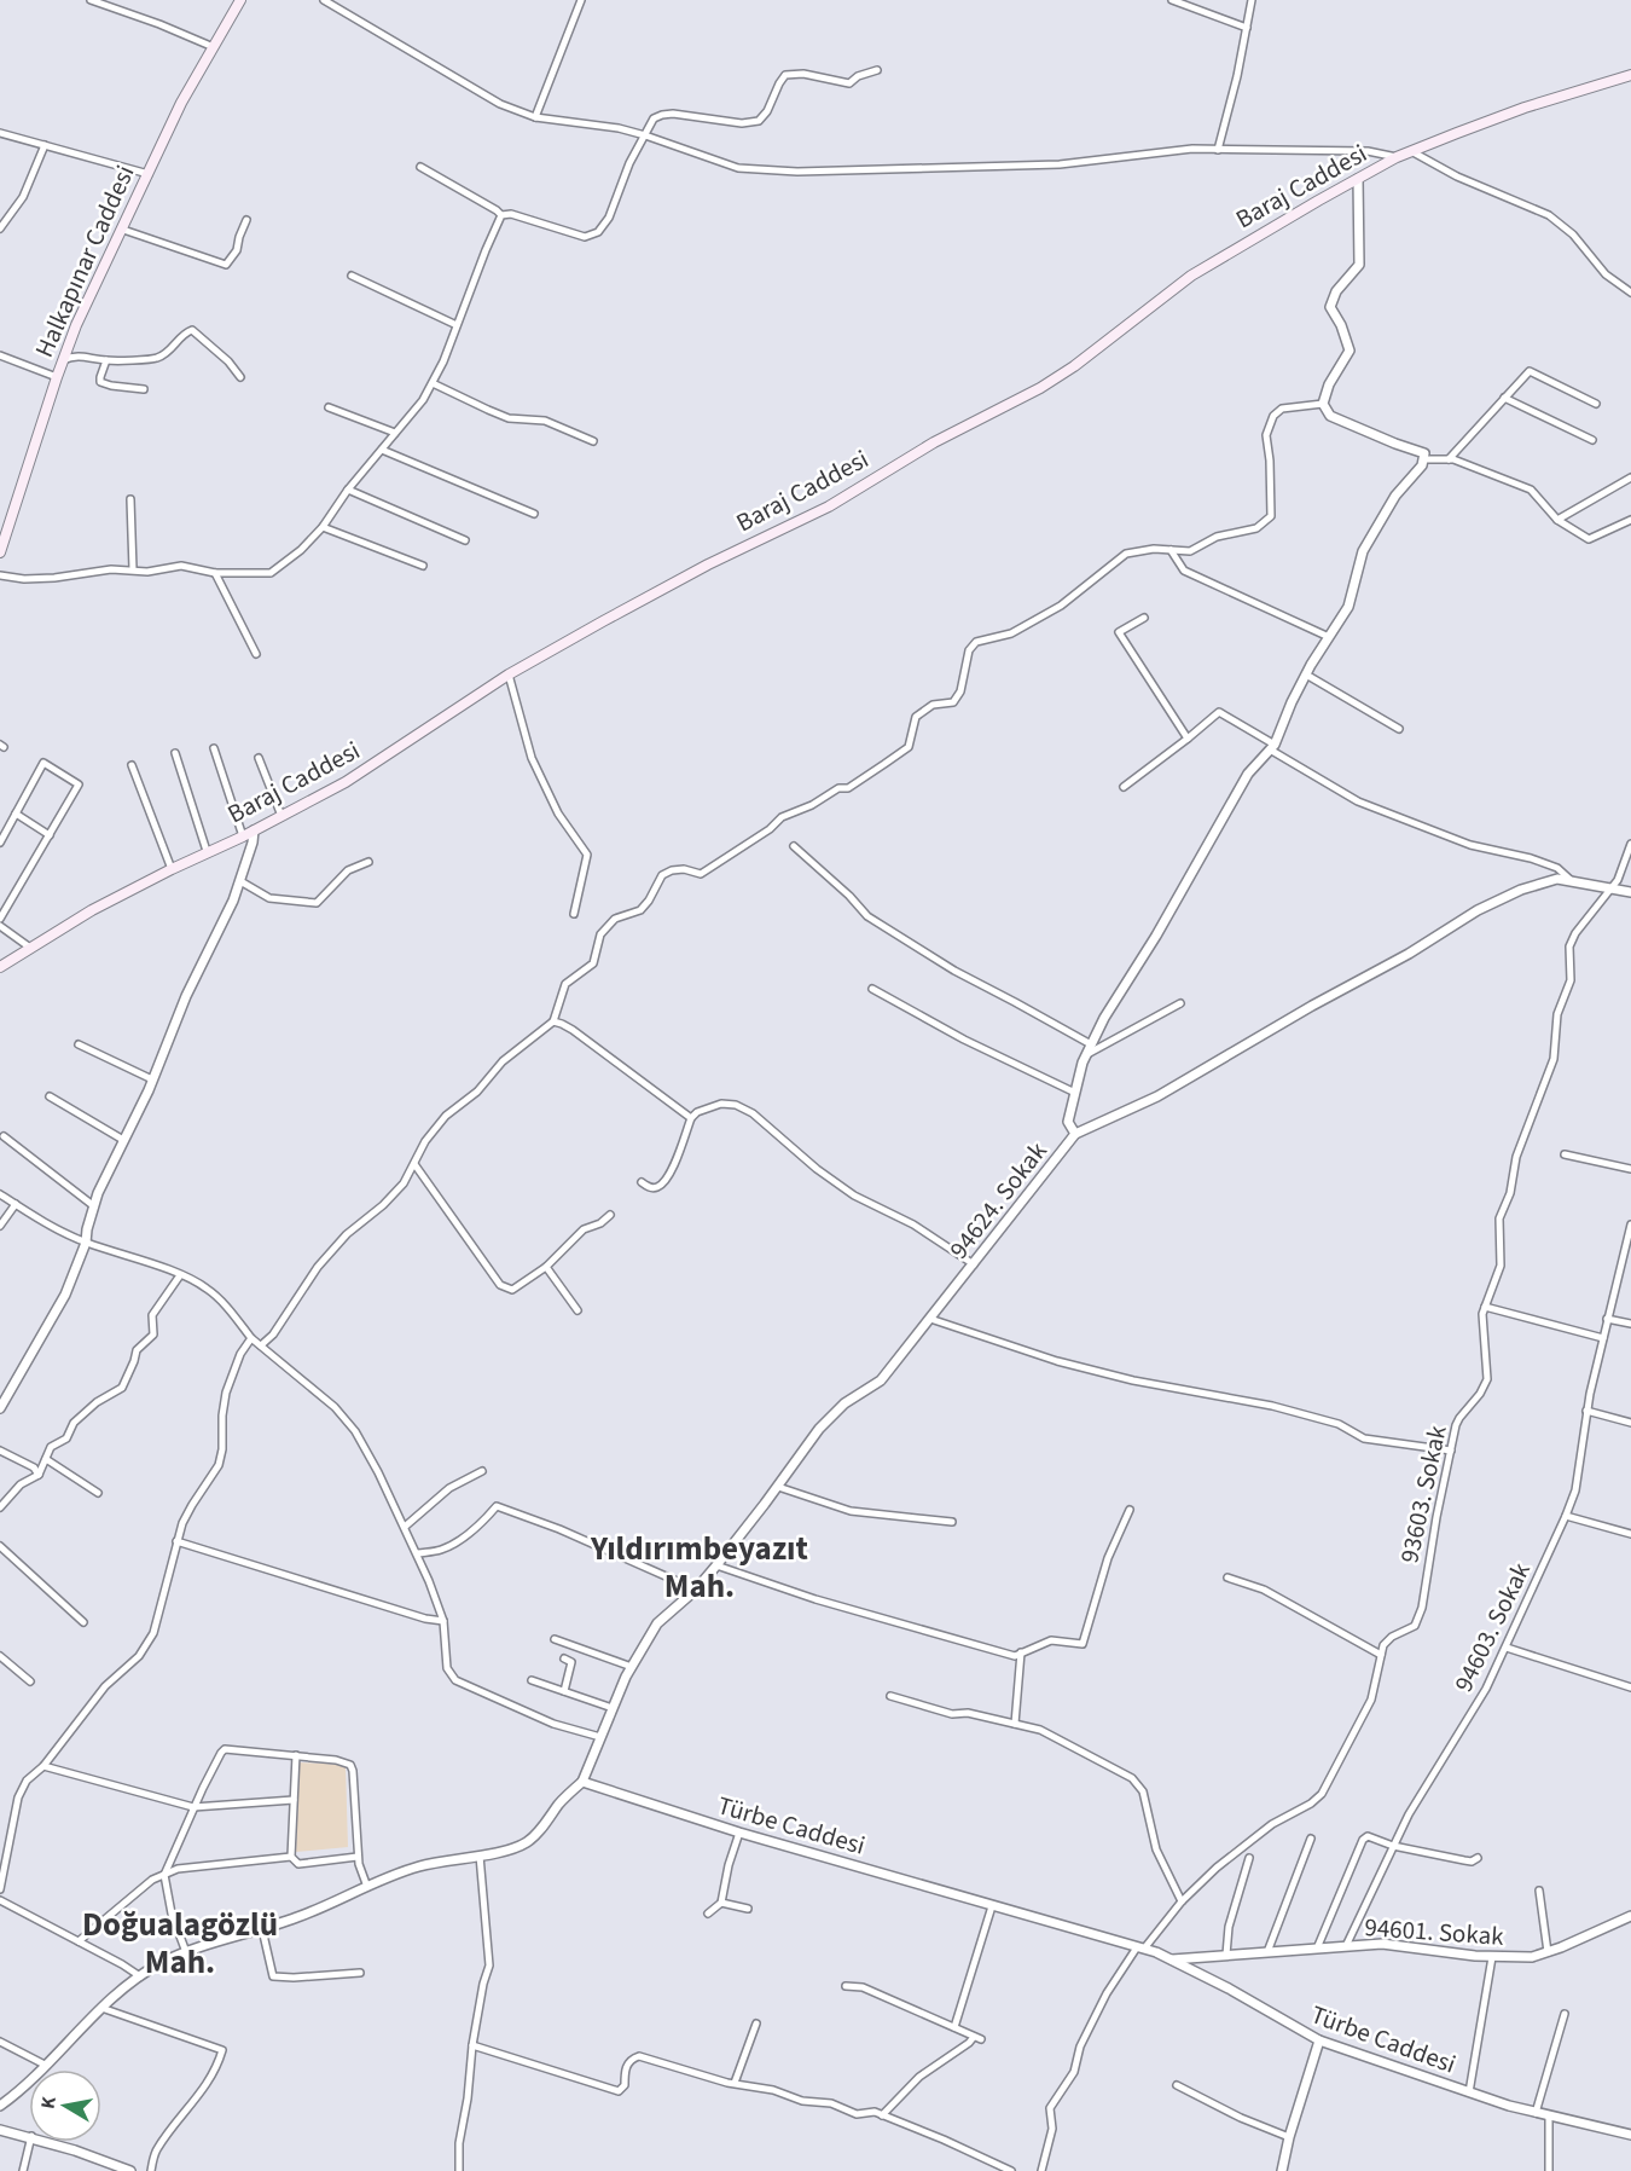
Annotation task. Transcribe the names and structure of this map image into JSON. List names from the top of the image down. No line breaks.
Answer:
{"streets":{"main road":["Baraj Caddesi","Halkapınar Caddesi"],"street":["94624. Sokak","93603. Sokak","94603. Sokak","Türbe Caddesi","94601. Sokak"]},"crossings":[["94624. Sokak","93603. Sokak"],["94624. Sokak","Türbe Caddesi"],["94603. Sokak","94601. Sokak"],["Türbe Caddesi","94601. Sokak"]],"districts":["Yıldırımbeyazıt Mah.","Doğualagözlü Mah."],"north":"left"}
